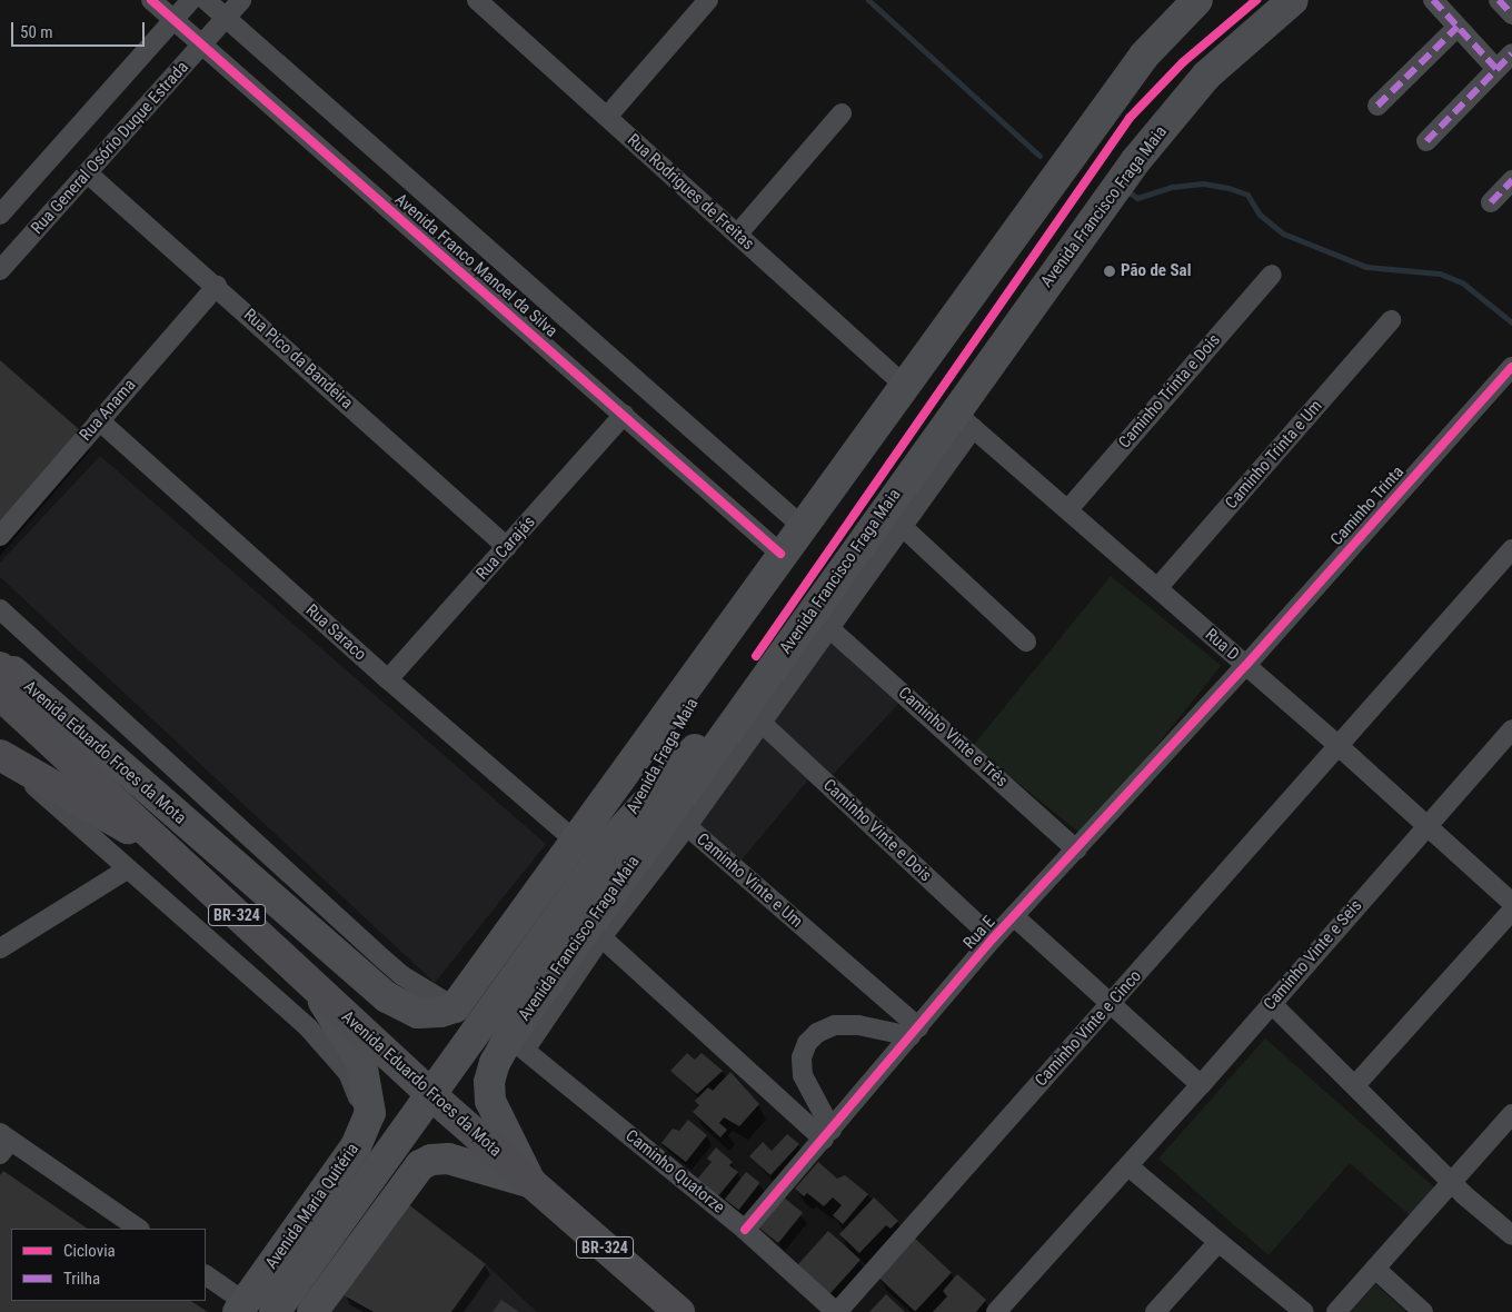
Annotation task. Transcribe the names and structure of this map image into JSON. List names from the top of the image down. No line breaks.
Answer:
{"streets":{"highway":["Avenida Eduardo Froes da Mota","BR-324"],"main road":["Avenida Francisco Fraga Maia","Avenida Fraga Maia","Avenida Maria Quitéria"],"street":["Rua General Osório Duque Estrada","Rua Rodrigues de Freitas","Avenida Franco Manoel da Silva","Rua Pico da Bandeira","Caminho Trinta e Dois","Rua Anama","Caminho Trinta e Um","Caminho Trinta","Rua Carajás","Rua Saraco","Rua D","Caminho Vinte e Três","Caminho Vinte e Dois","Caminho Vinte e Um","Rua E","Caminho Vinte e Seis","Caminho Vinte e Cinco","Caminho Quatorze"]},"crossings":[["Rua General Osório Duque Estrada","Avenida Franco Manoel da Silva"],["Rua General Osório Duque Estrada","Rua Pico da Bandeira"],["Avenida Francisco Fraga Maia","Rua D"],["Avenida Francisco Fraga Maia","Avenida Eduardo Froes da Mota"],["Avenida Francisco Fraga Maia","Avenida Fraga Maia"],["Avenida Francisco Fraga Maia","Caminho Vinte e Um"],["Avenida Francisco Fraga Maia","Caminho Quatorze"],["Avenida Franco Manoel da Silva","Rua Carajás"],["Rua Pico da Bandeira","Rua Anama"],["Rua Pico da Bandeira","Rua Carajás"],["Caminho Trinta e Dois","Rua D"],["Rua Anama","Rua Saraco"],["Caminho Trinta e Um","Rua D"],["Caminho Trinta","Rua D"],["Caminho Trinta","Rua E"],["Rua Carajás","Rua Saraco"],["Rua D","Rua E"],["Rua D","Caminho Vinte e Seis"],["Rua D","Caminho Vinte e Cinco"],["Caminho Vinte e Três","Rua E"],["Avenida Eduardo Froes da Mota","Avenida Maria Quitéria"],["Caminho Vinte e Dois","Rua E"],["Caminho Vinte e Um","Rua E"],["Caminho Vinte e Um","Caminho Quatorze"],["Rua E","Caminho Quatorze"],["Caminho Vinte e Cinco","Caminho Quatorze"]],"places":["Pão de Sal"],"legend":["Ciclovia","Trilha"],"scale_bar":"50 m"}
